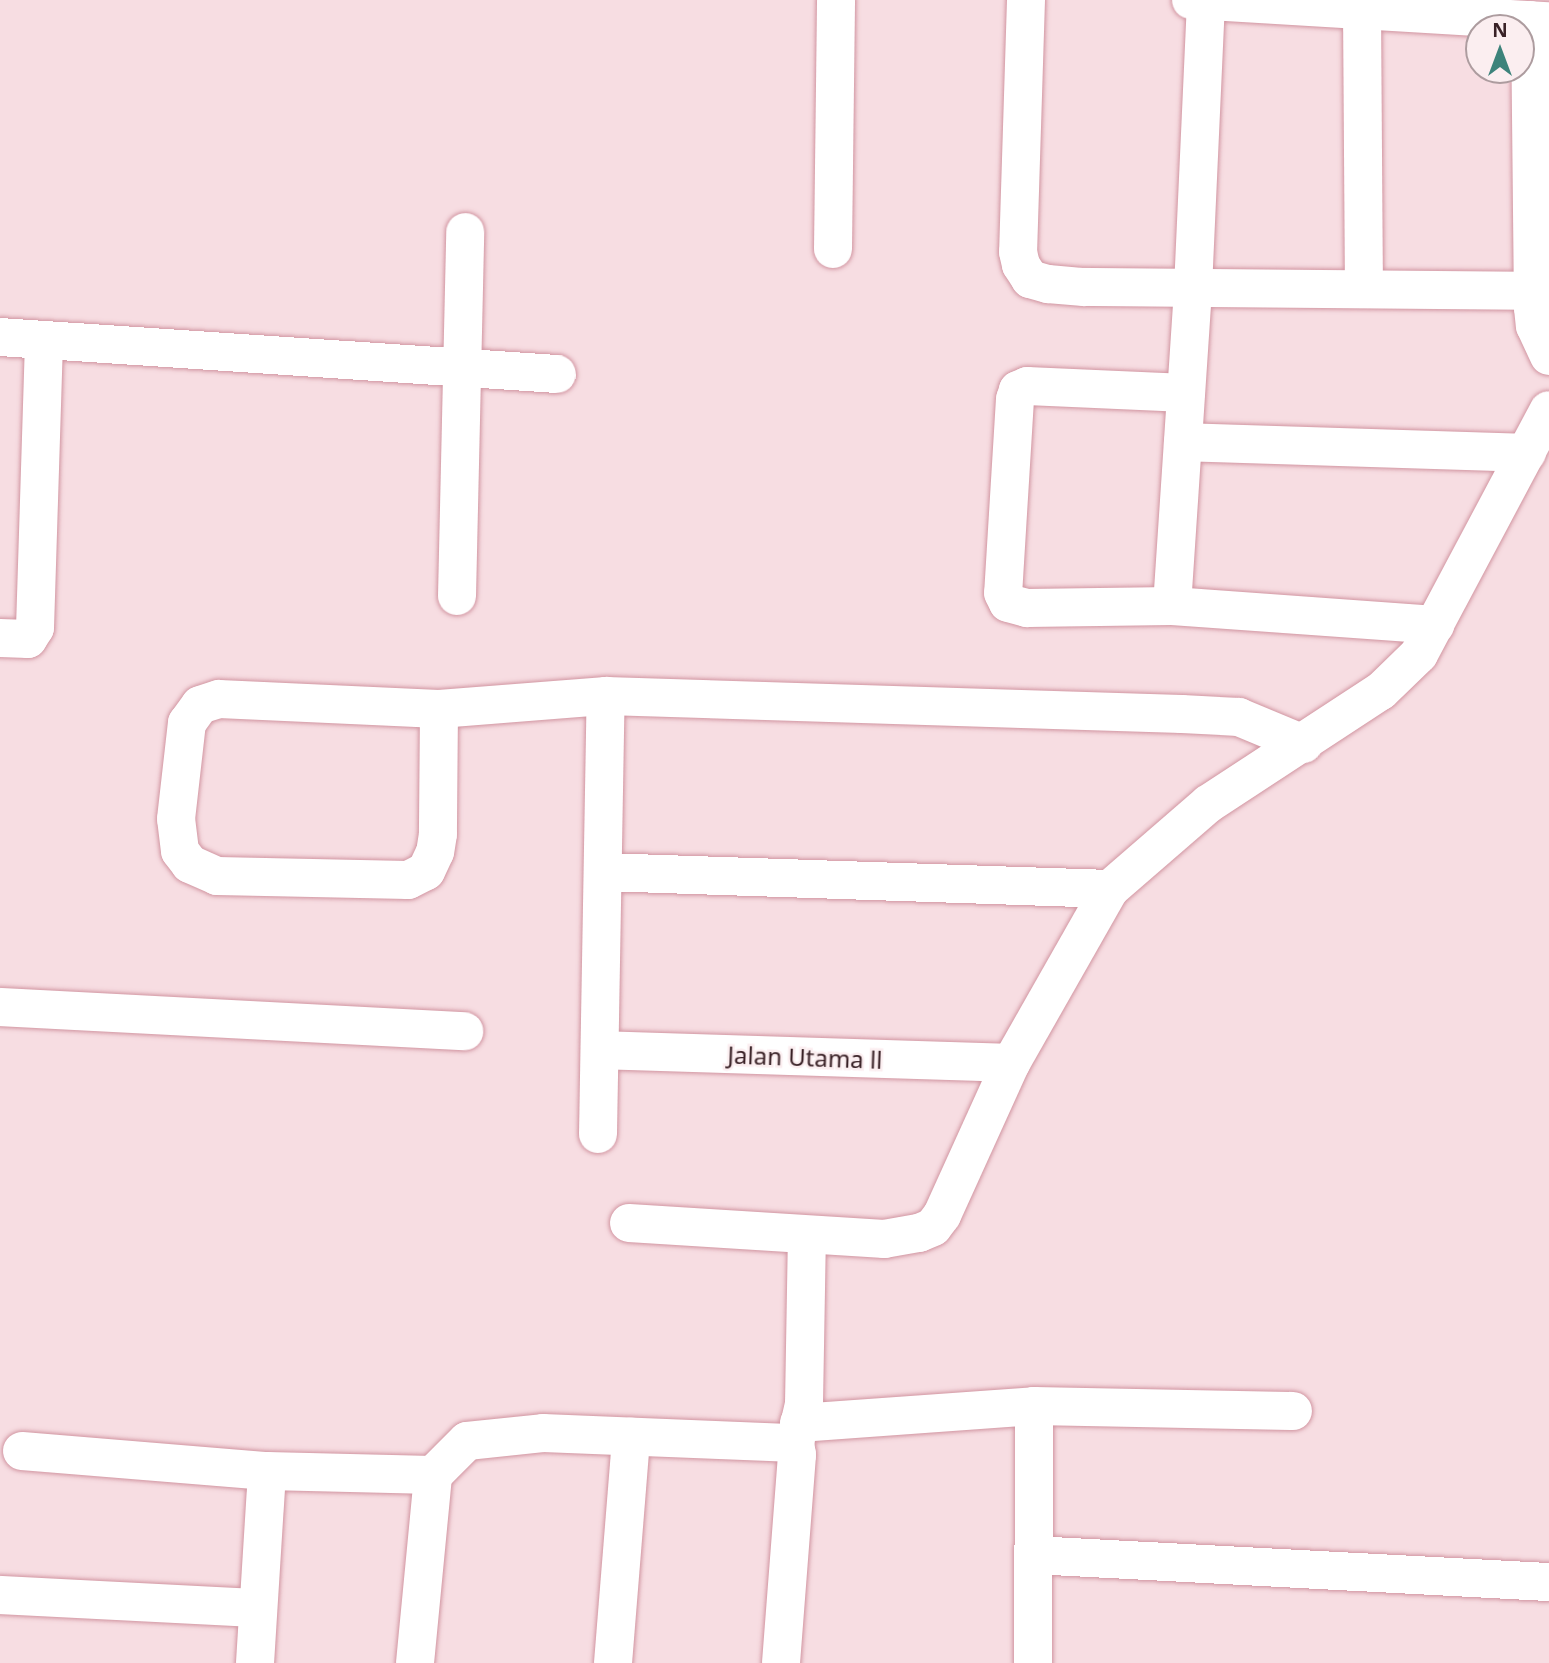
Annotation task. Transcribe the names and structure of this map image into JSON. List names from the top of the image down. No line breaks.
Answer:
{"streets":{"street":["Jalan Utama ll"]},"north":"top"}
